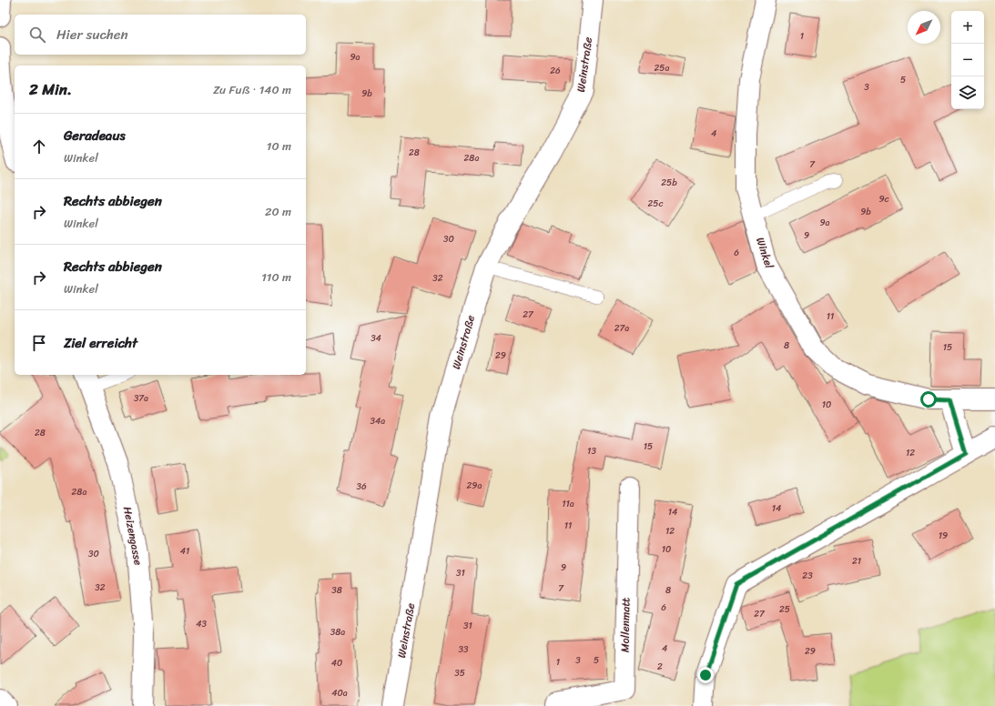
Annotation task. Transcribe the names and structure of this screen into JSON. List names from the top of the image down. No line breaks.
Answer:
{"streets":{"street":["Weinstraße","Winkel","Heizengasse","Mollenmatt"]},"house_numbers":["1","9a","25a","26","5","3","9b","4","28","28a","7","25b","9c","25c","9b","9a","9","30","6","32","27","11","27a","34","8","15","29","37a","10","34a","28","15","13","12","29a","36","28a","11a","14","14","11","12","19","10","41","30","21","9","31","23","32","7","38","8","6","25","27","43","31","38a","4","33","29","3","5","1","40","2","35","40a"],"north":"bottom left","page":{"map_buttons":["+","−"],"search":"Hier suchen","heading":["2 Min.","Zu Fuß · 140 m"],"list":[["Geradeaus","Winkel","10 m"],["Rechts abbiegen","Winkel","20 m"],["Rechts abbiegen","Winkel","110 m"],"Ziel erreicht"]}}
